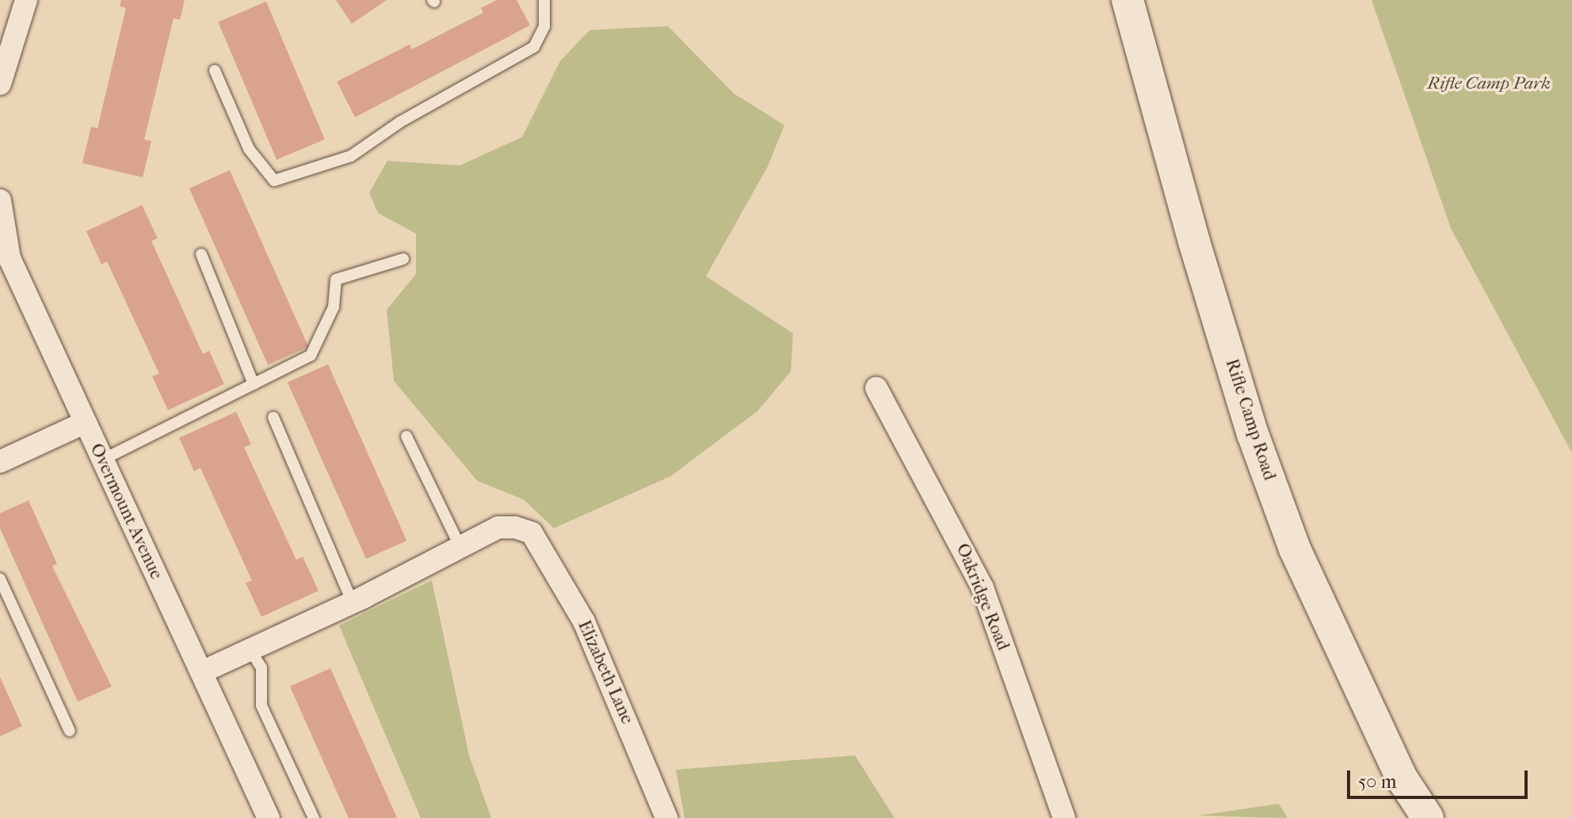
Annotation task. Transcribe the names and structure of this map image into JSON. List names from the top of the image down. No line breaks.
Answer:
{"streets":{"street":["Rifle Camp Road","Overmount Avenue","Oakridge Road","Elizabeth Lane"]},"parks":["Rifle Camp Park"],"scale_bar":"50 m"}
